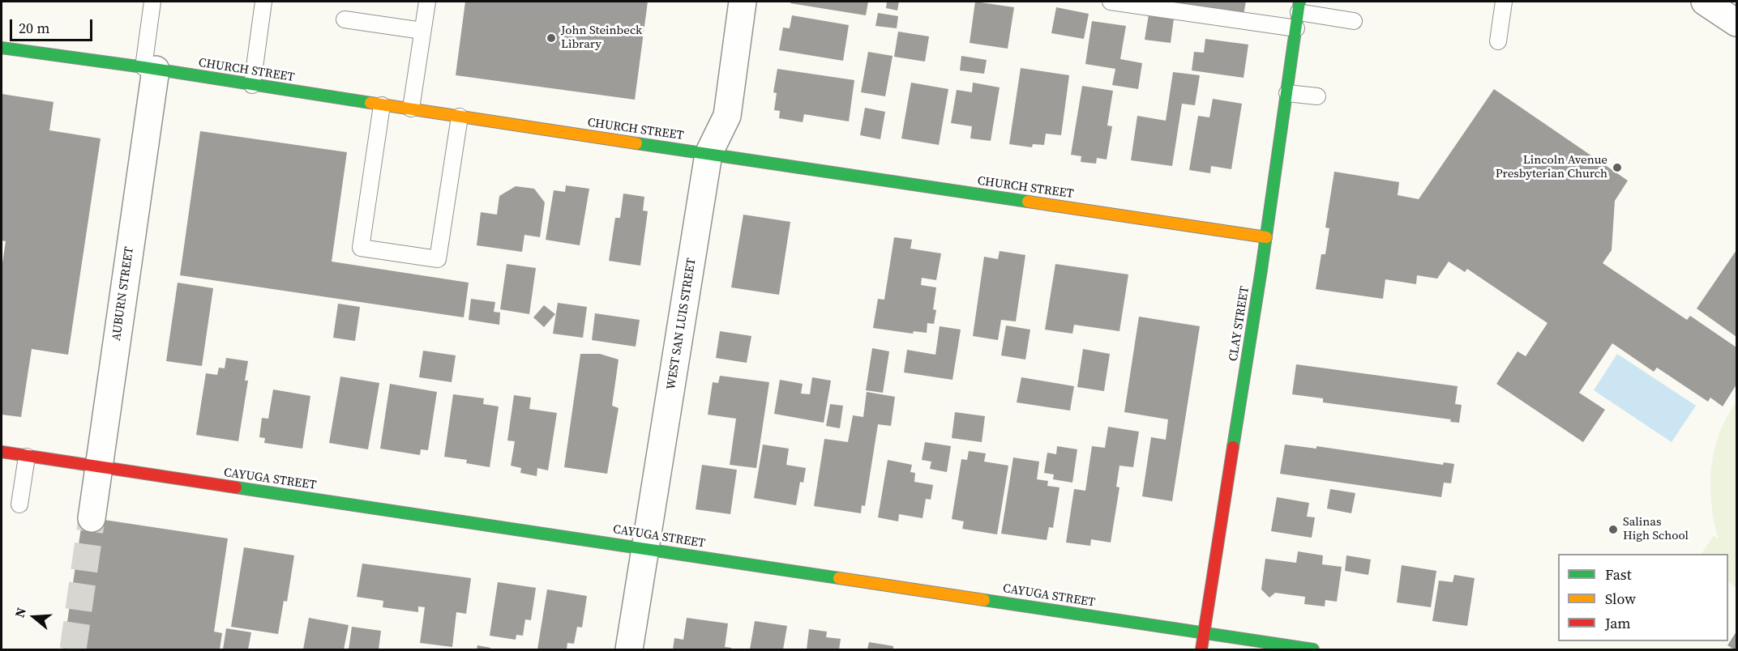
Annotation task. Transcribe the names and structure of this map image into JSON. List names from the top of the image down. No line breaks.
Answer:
{"streets":{"street":["CHURCH STREET","AUBURN STREET","WEST SAN LUIS STREET","CLAY STREET","CAYUGA STREET"]},"crossings":[["CHURCH STREET","AUBURN STREET"],["CHURCH STREET","WEST SAN LUIS STREET"],["CHURCH STREET","CLAY STREET"],["AUBURN STREET","CAYUGA STREET"],["WEST SAN LUIS STREET","CAYUGA STREET"],["CLAY STREET","CAYUGA STREET"]],"places":["John Steinbeck Library","Lincoln Avenue Presbyterian Church","Salinas High School"],"legend":["Fast","Slow","Jam"],"scale_bar":"20 m","north":"left"}
